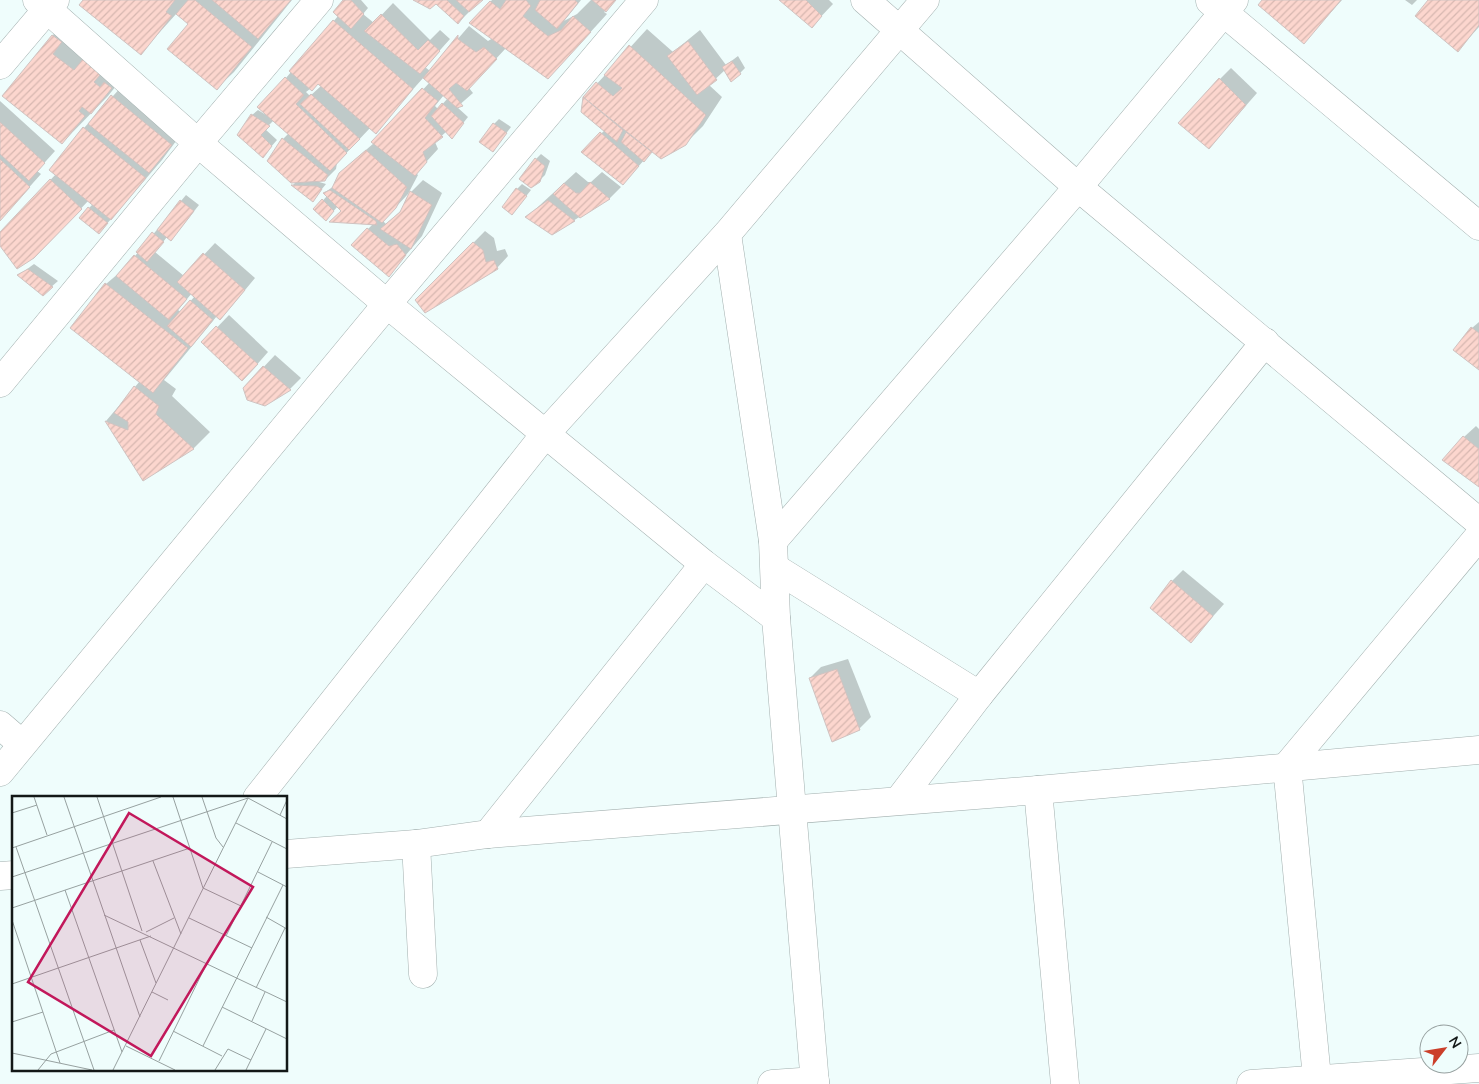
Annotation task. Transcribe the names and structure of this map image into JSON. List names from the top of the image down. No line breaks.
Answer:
{"north":"top right"}
